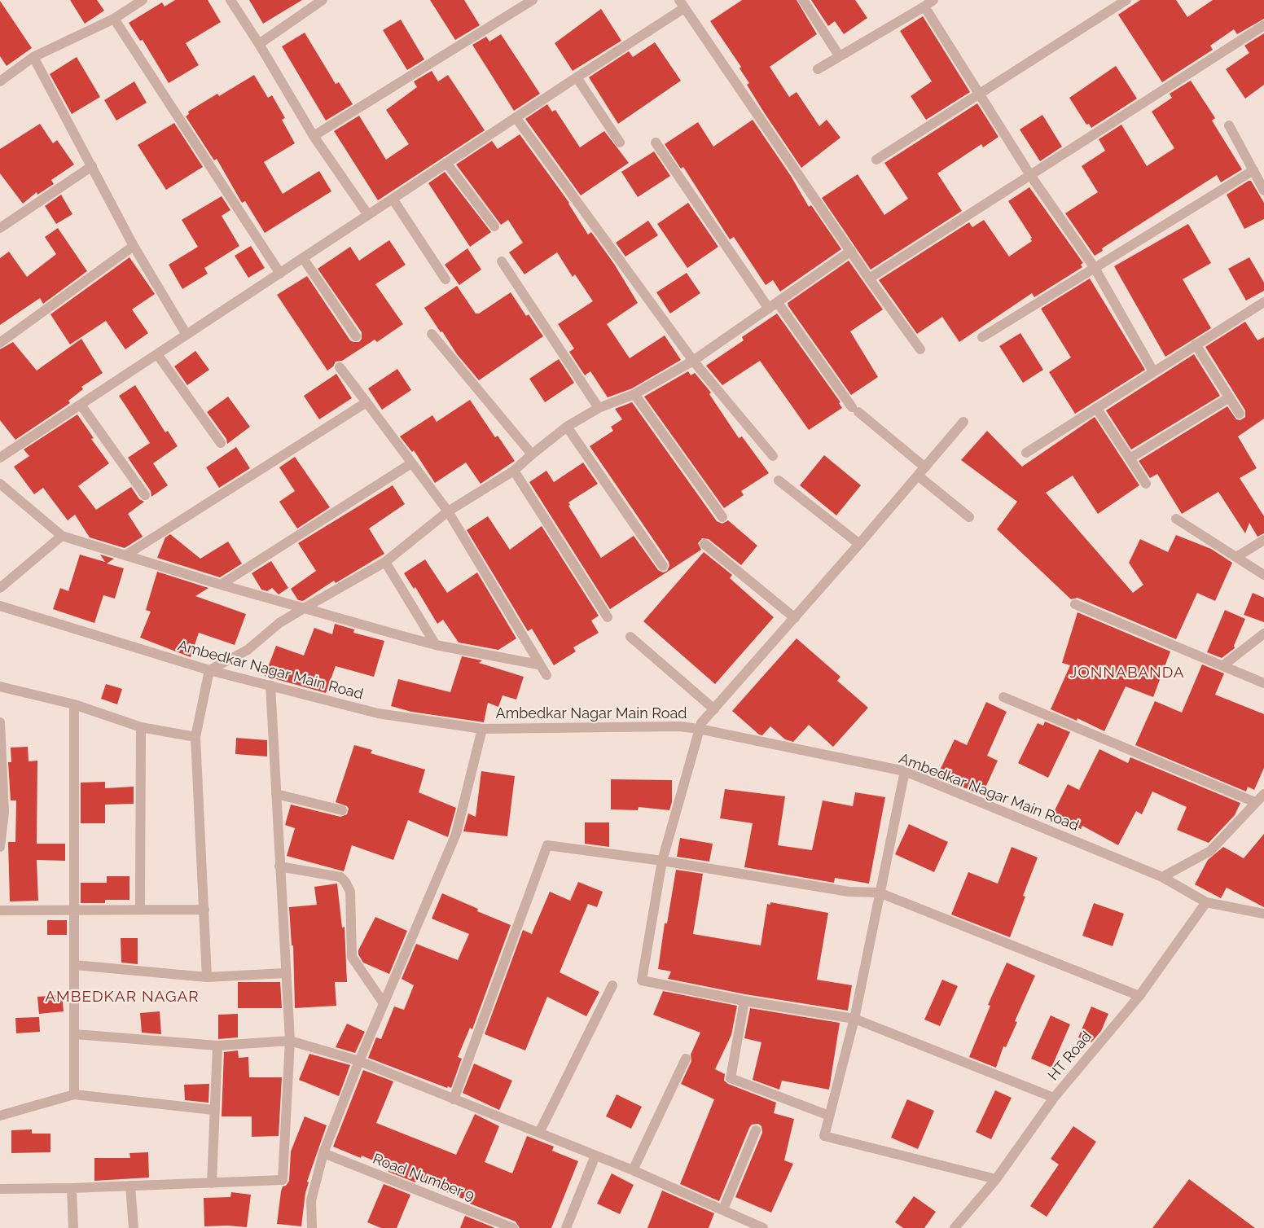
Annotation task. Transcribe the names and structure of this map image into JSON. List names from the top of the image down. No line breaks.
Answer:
{"streets":{"street":["Ambedkar Nagar Main Road","HT Road","Road Number 9"]},"crossings":[["Ambedkar Nagar Main Road","HT Road"]],"districts":["JONNABANDA","AMBEDKAR NAGAR"]}
